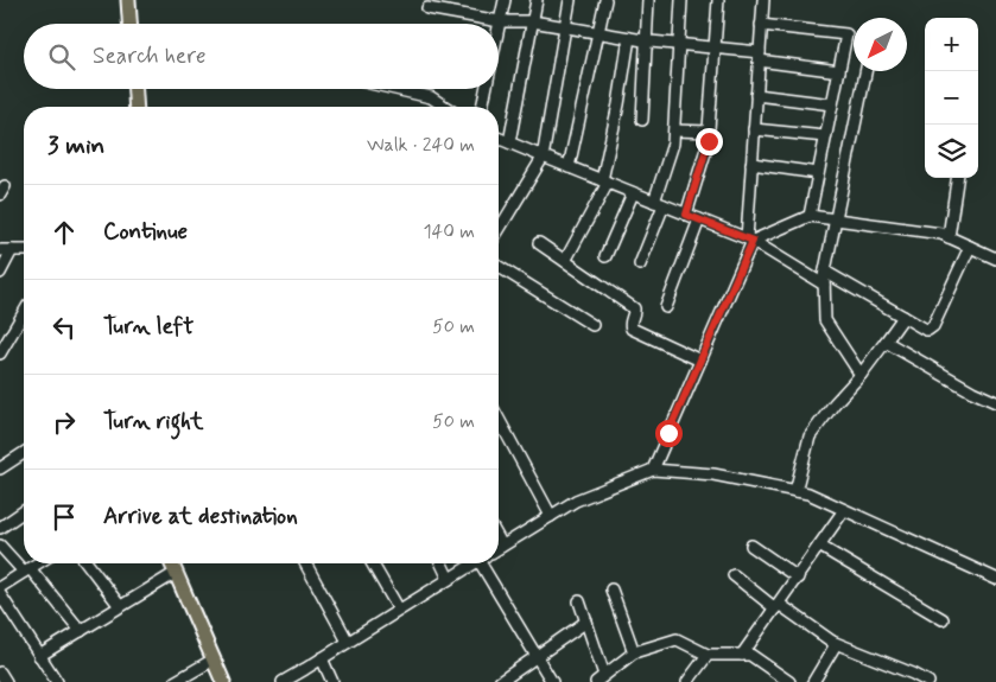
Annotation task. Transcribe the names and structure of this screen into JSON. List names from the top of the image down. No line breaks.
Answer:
{"north":"bottom left","page":{"map_buttons":["+","−"],"search":"Search here","heading":["3 min","Walk · 240 m"],"list":[["Continue","140 m"],["Turn left","50 m"],["Turn right","50 m"],"Arrive at destination"]}}
